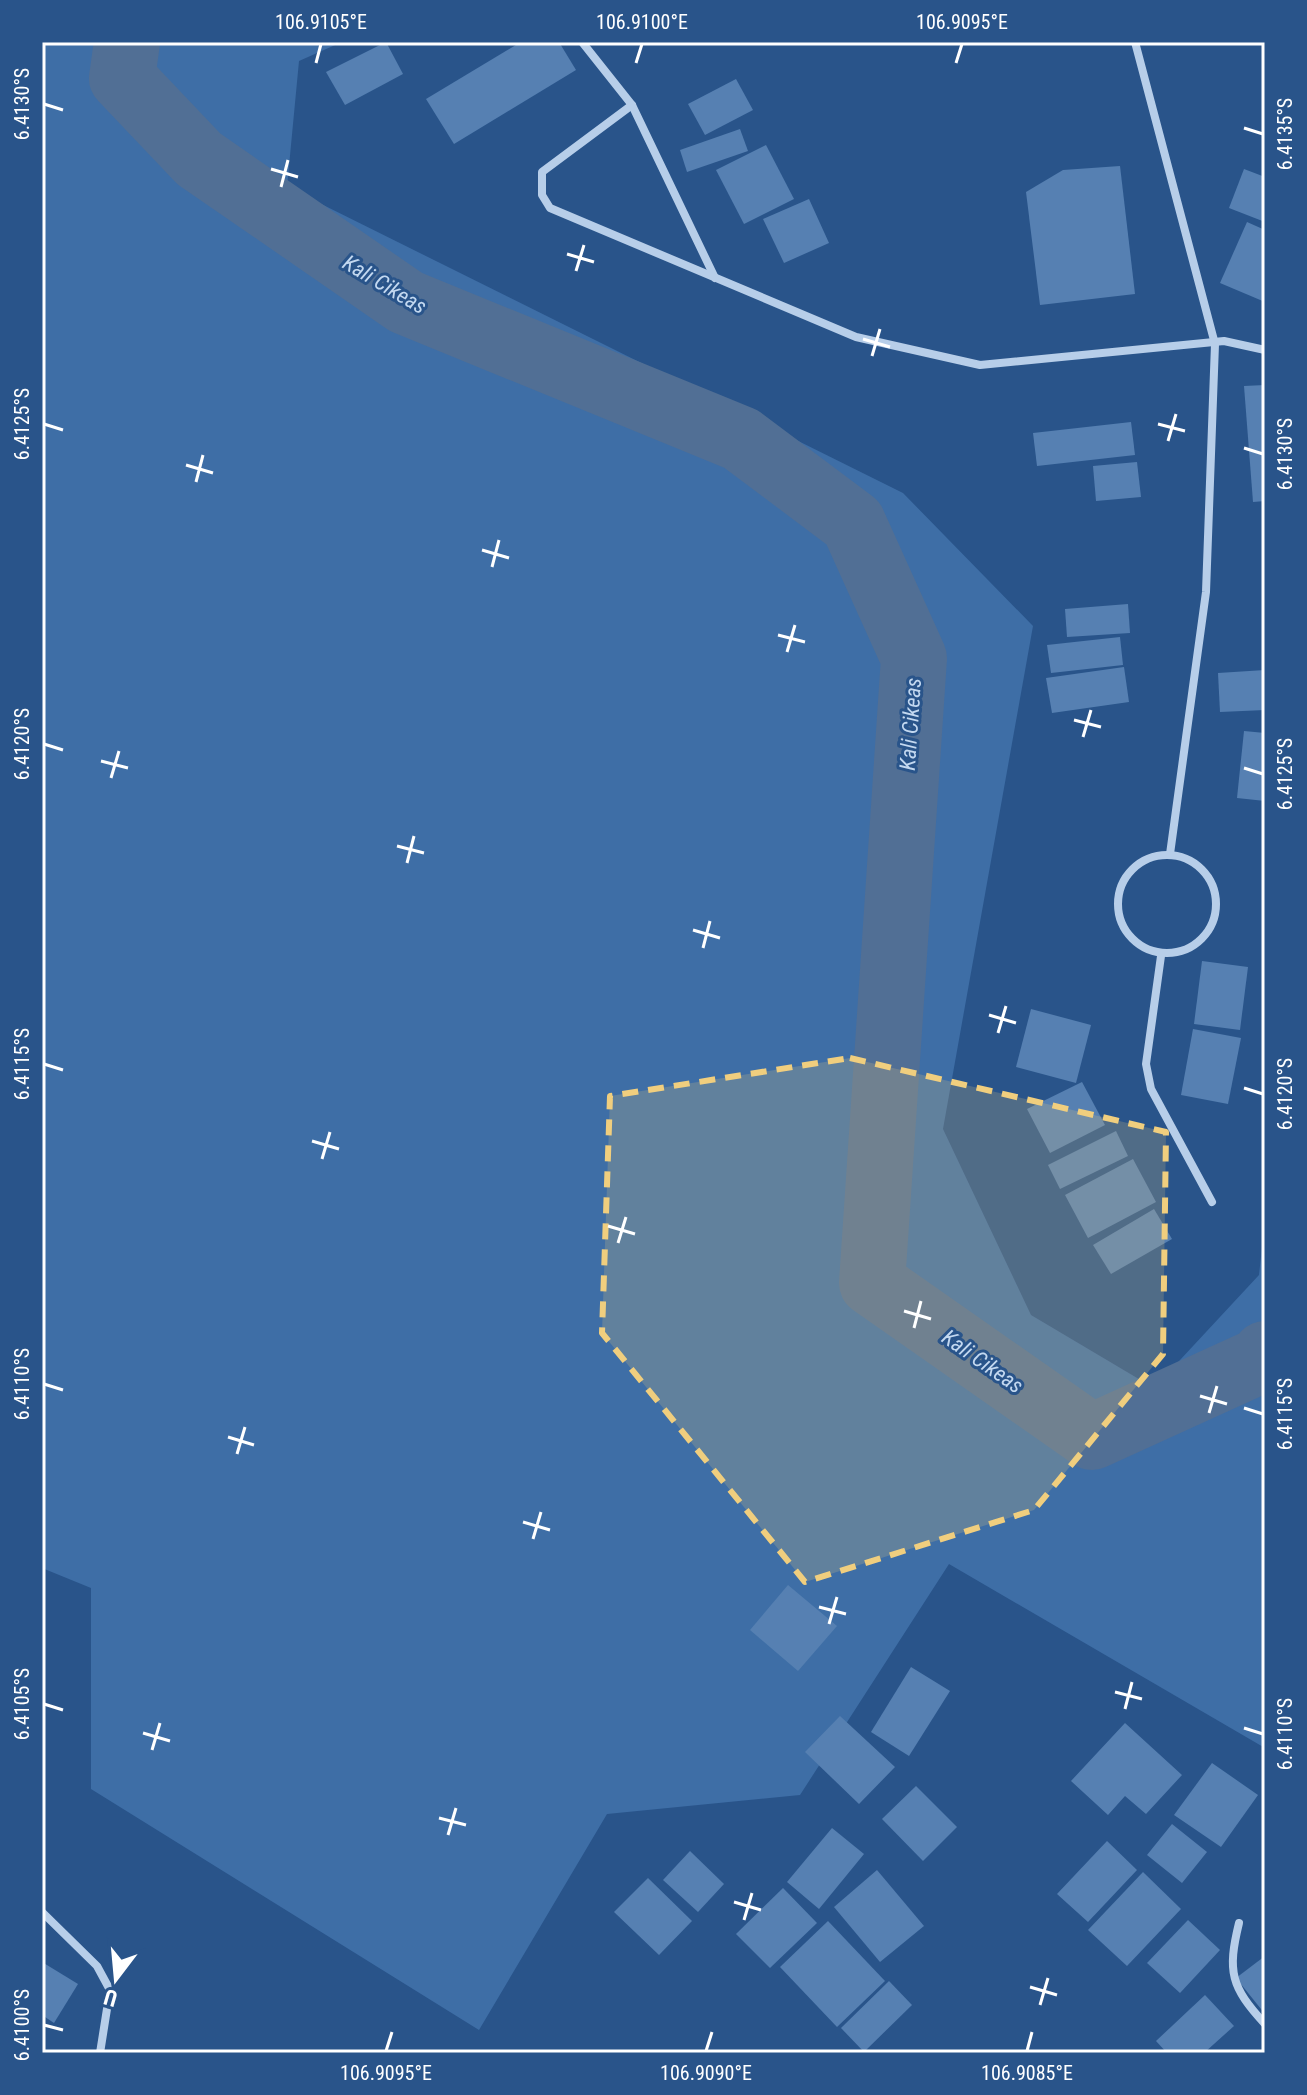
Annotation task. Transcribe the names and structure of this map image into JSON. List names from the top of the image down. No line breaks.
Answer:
{"water":["Kali Cikeas"],"north":"bottom","coordinates":["106.9105°E","106.9100°E","106.9095°E","6.4130°S","6.4135°S","6.4125°S","6.4120°S","6.4115°S","6.4110°S","6.4105°S","6.4100°S","106.9090°E","106.9085°E"]}
